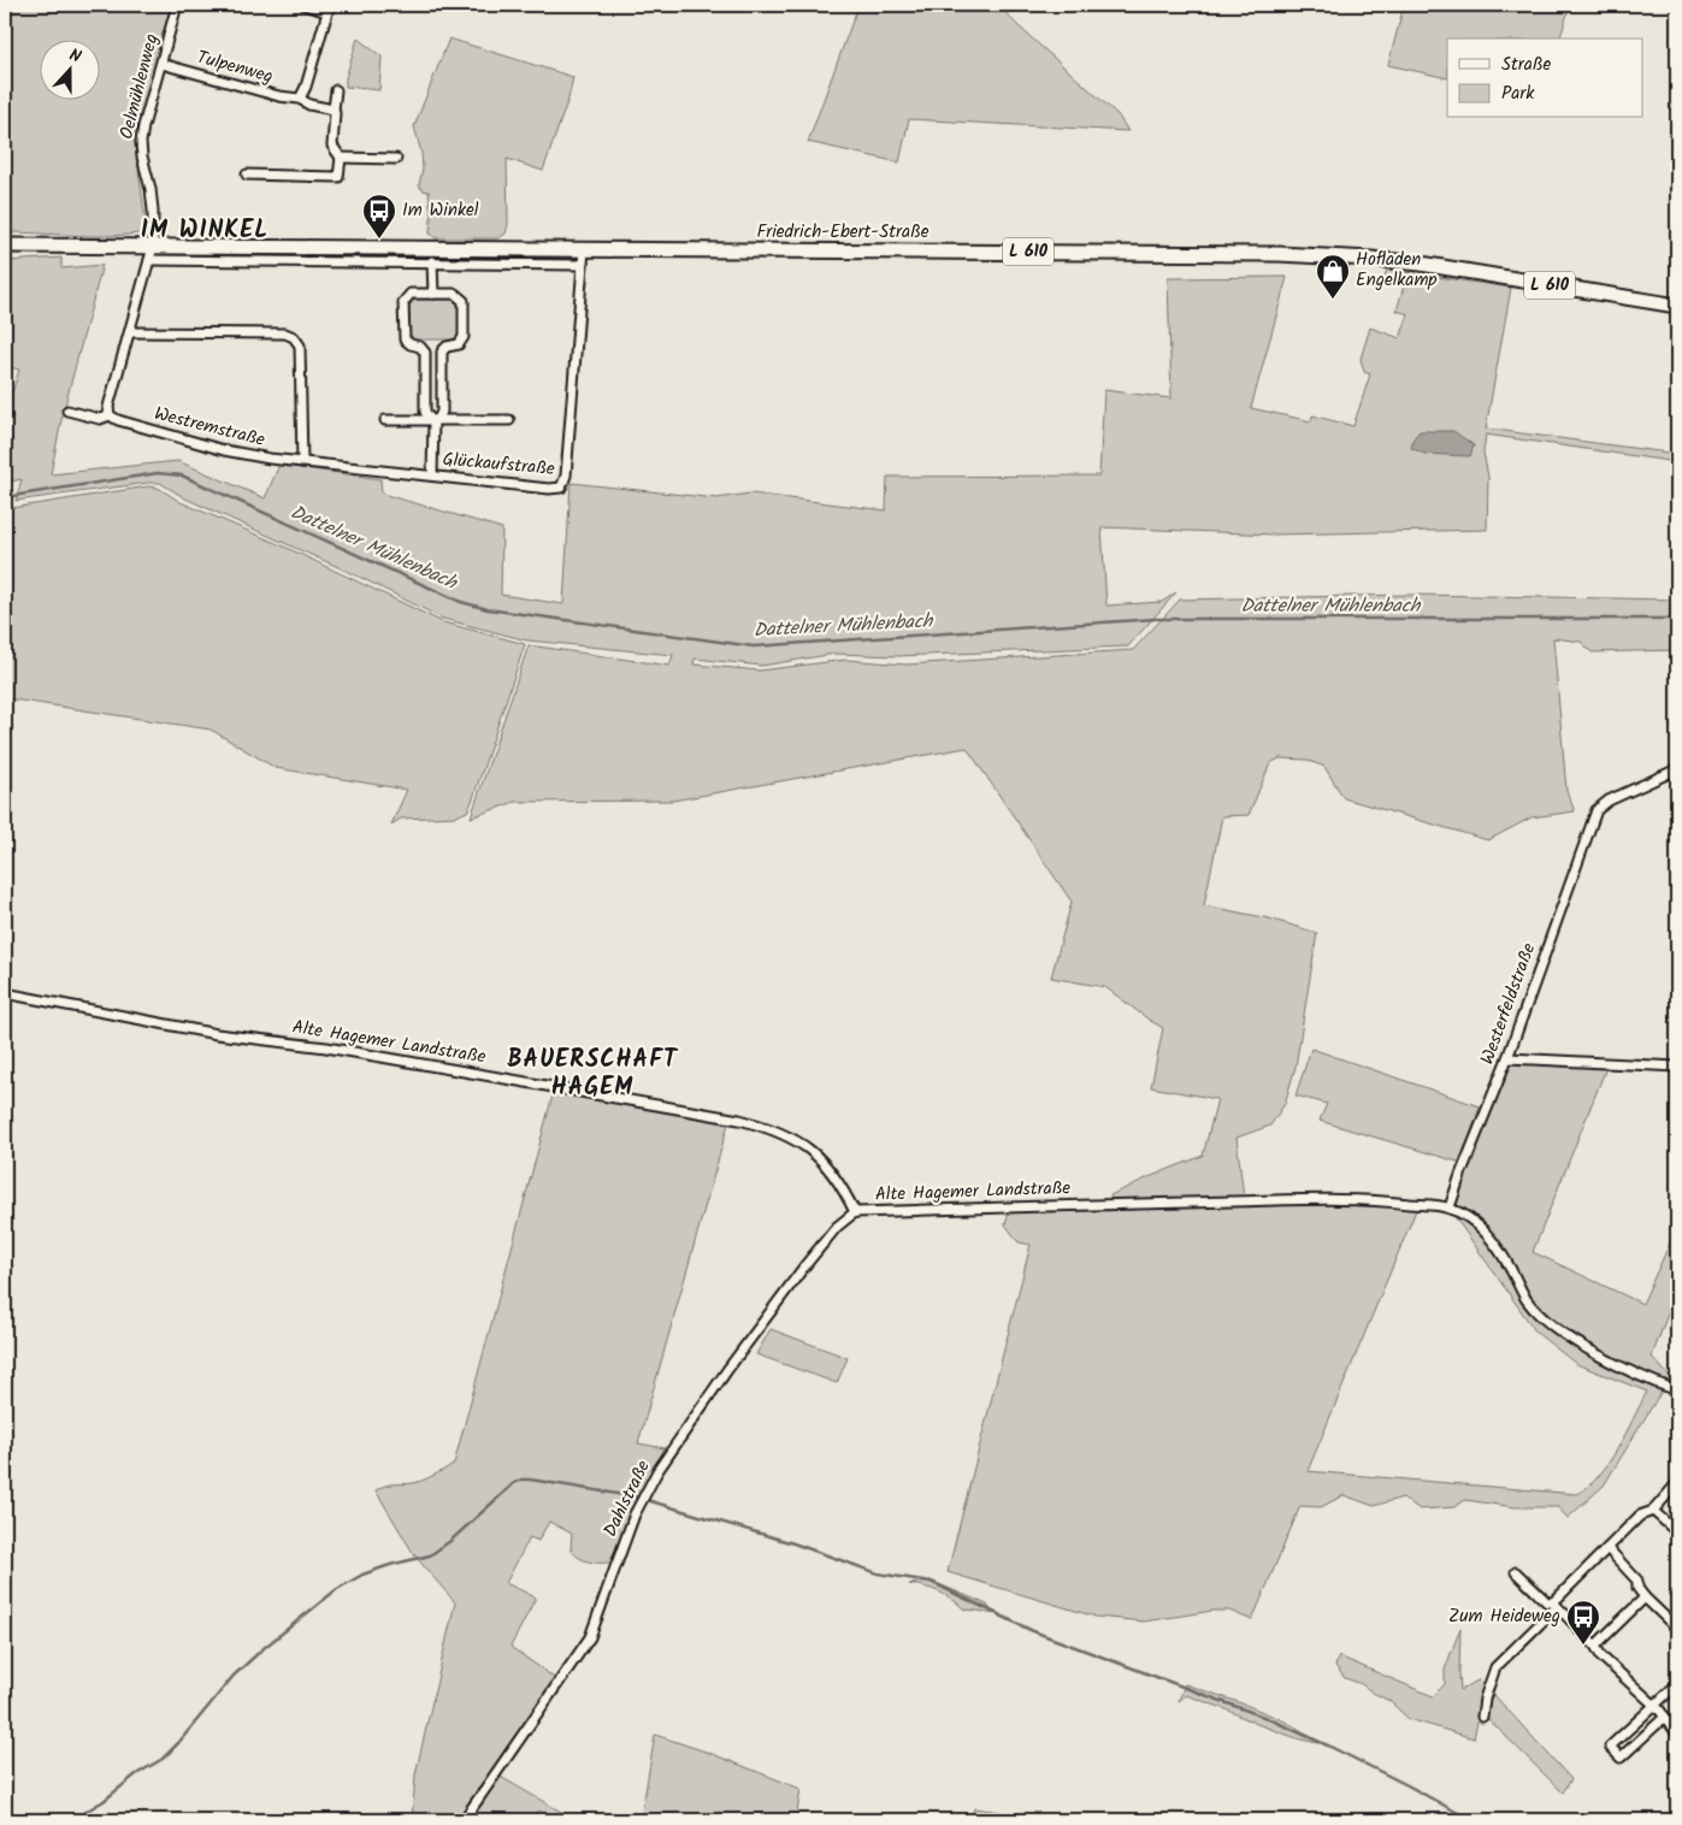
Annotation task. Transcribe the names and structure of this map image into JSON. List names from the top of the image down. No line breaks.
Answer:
{"streets":{"main road":["Friedrich-Ebert-Straße","L 610"],"street":["Tulpenweg","Oelmühlenweg","Westremstraße","Glückaufstraße","Westerfeldstraße","Alte Hagemer Landstraße","Dahlstraße"]},"crossings":[["Tulpenweg","Oelmühlenweg"],["Oelmühlenweg","Friedrich-Ebert-Straße"],["Friedrich-Ebert-Straße","Glückaufstraße"],["Westremstraße","Glückaufstraße"],["Westerfeldstraße","Alte Hagemer Landstraße"],["Alte Hagemer Landstraße","Dahlstraße"]],"districts":["IM WINKEL","BAUERSCHAFT HAGEM"],"water":["Dattelner Mühlenbach"],"places":{"bus stop":["Im Winkel","Zum Heideweg"],"shop":["Hofladen Engelkamp"]},"legend":["Straße","Park"],"north":"top"}
